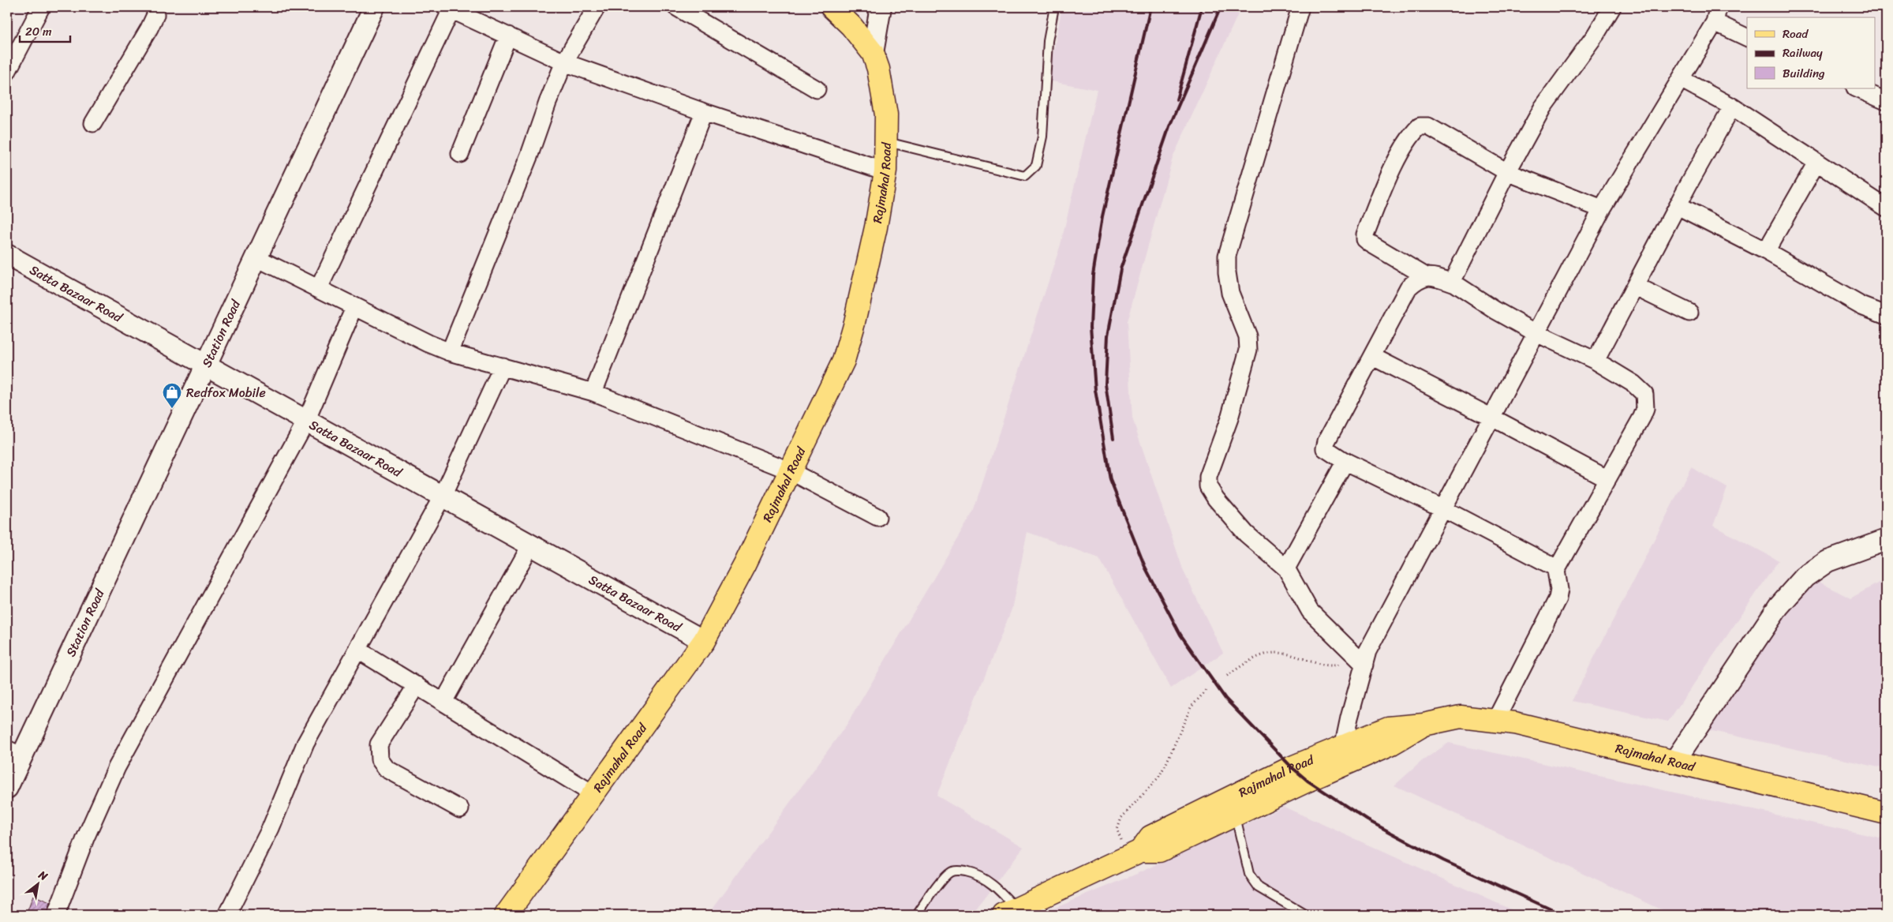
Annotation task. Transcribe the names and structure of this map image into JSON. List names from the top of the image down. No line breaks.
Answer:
{"streets":{"main road":["Rajmahal Road"],"street":["Satta Bazaar Road","Station Road"]},"crossings":[["Rajmahal Road","Satta Bazaar Road"],["Satta Bazaar Road","Station Road"]],"places":{"shop":["Redfox Mobile"]},"legend":["Road","Railway","Building"],"scale_bar":"20 m","north":"top right"}
